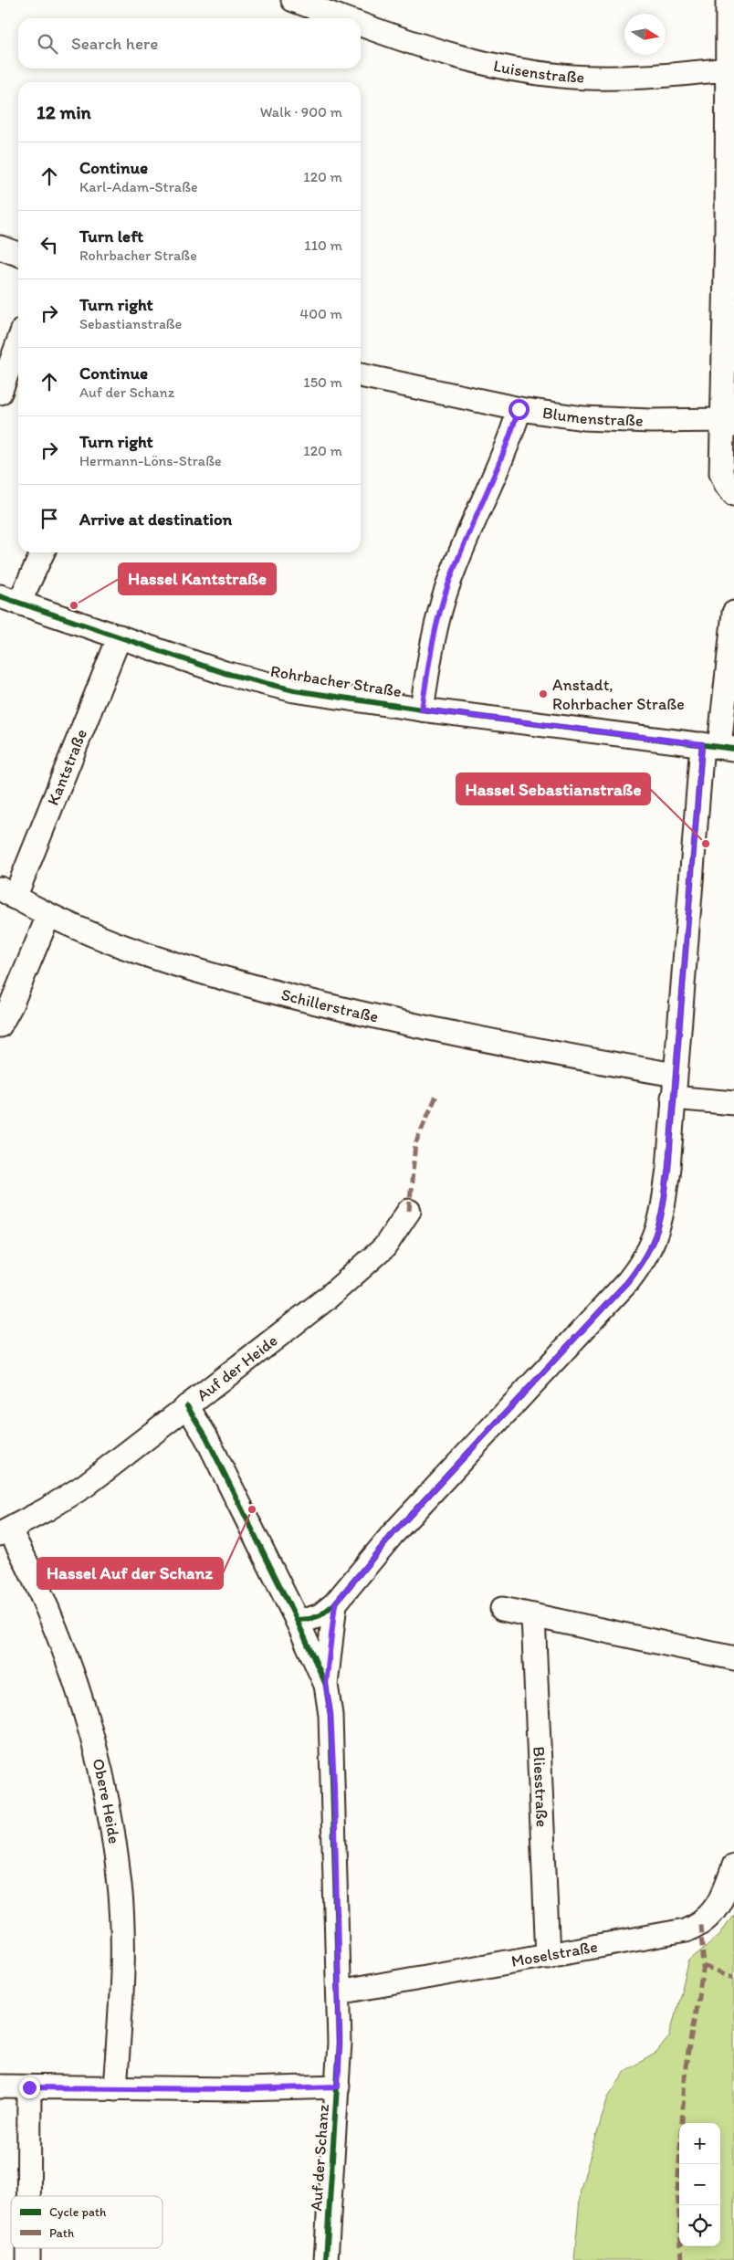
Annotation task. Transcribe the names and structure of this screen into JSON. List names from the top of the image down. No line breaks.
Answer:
{"streets":{"street":["Luisenstraße","Blumenstraße","Rohrbacher Straße","Kantstraße","Schillerstraße","Auf der Heide","Bliesstraße","Obere Heide","Moselstraße","Auf der Schanz"]},"crossings":[["Rohrbacher Straße","Kantstraße"],["Kantstraße","Schillerstraße"],["Auf der Heide","Obere Heide"],["Auf der Heide","Auf der Schanz"],["Bliesstraße","Moselstraße"],["Moselstraße","Auf der Schanz"]],"places":["Hassel Kantstraße","Anstadt, Rohrbacher Straße","Hassel Sebastianstraße","Hassel Auf der Schanz"],"legend":["Cycle path","Path"],"north":"right","page":{"search":"Search here","heading":["12 min","Walk · 900 m"],"list":[["Continue","Karl-Adam-Straße","120 m"],["Turn left","Rohrbacher Straße","110 m"],["Turn right","Sebastianstraße","400 m"],["Continue","Auf der Schanz","150 m"],["Turn right","Hermann-Löns-Straße","120 m"],"Arrive at destination"],"map_buttons":["+","−"]}}
